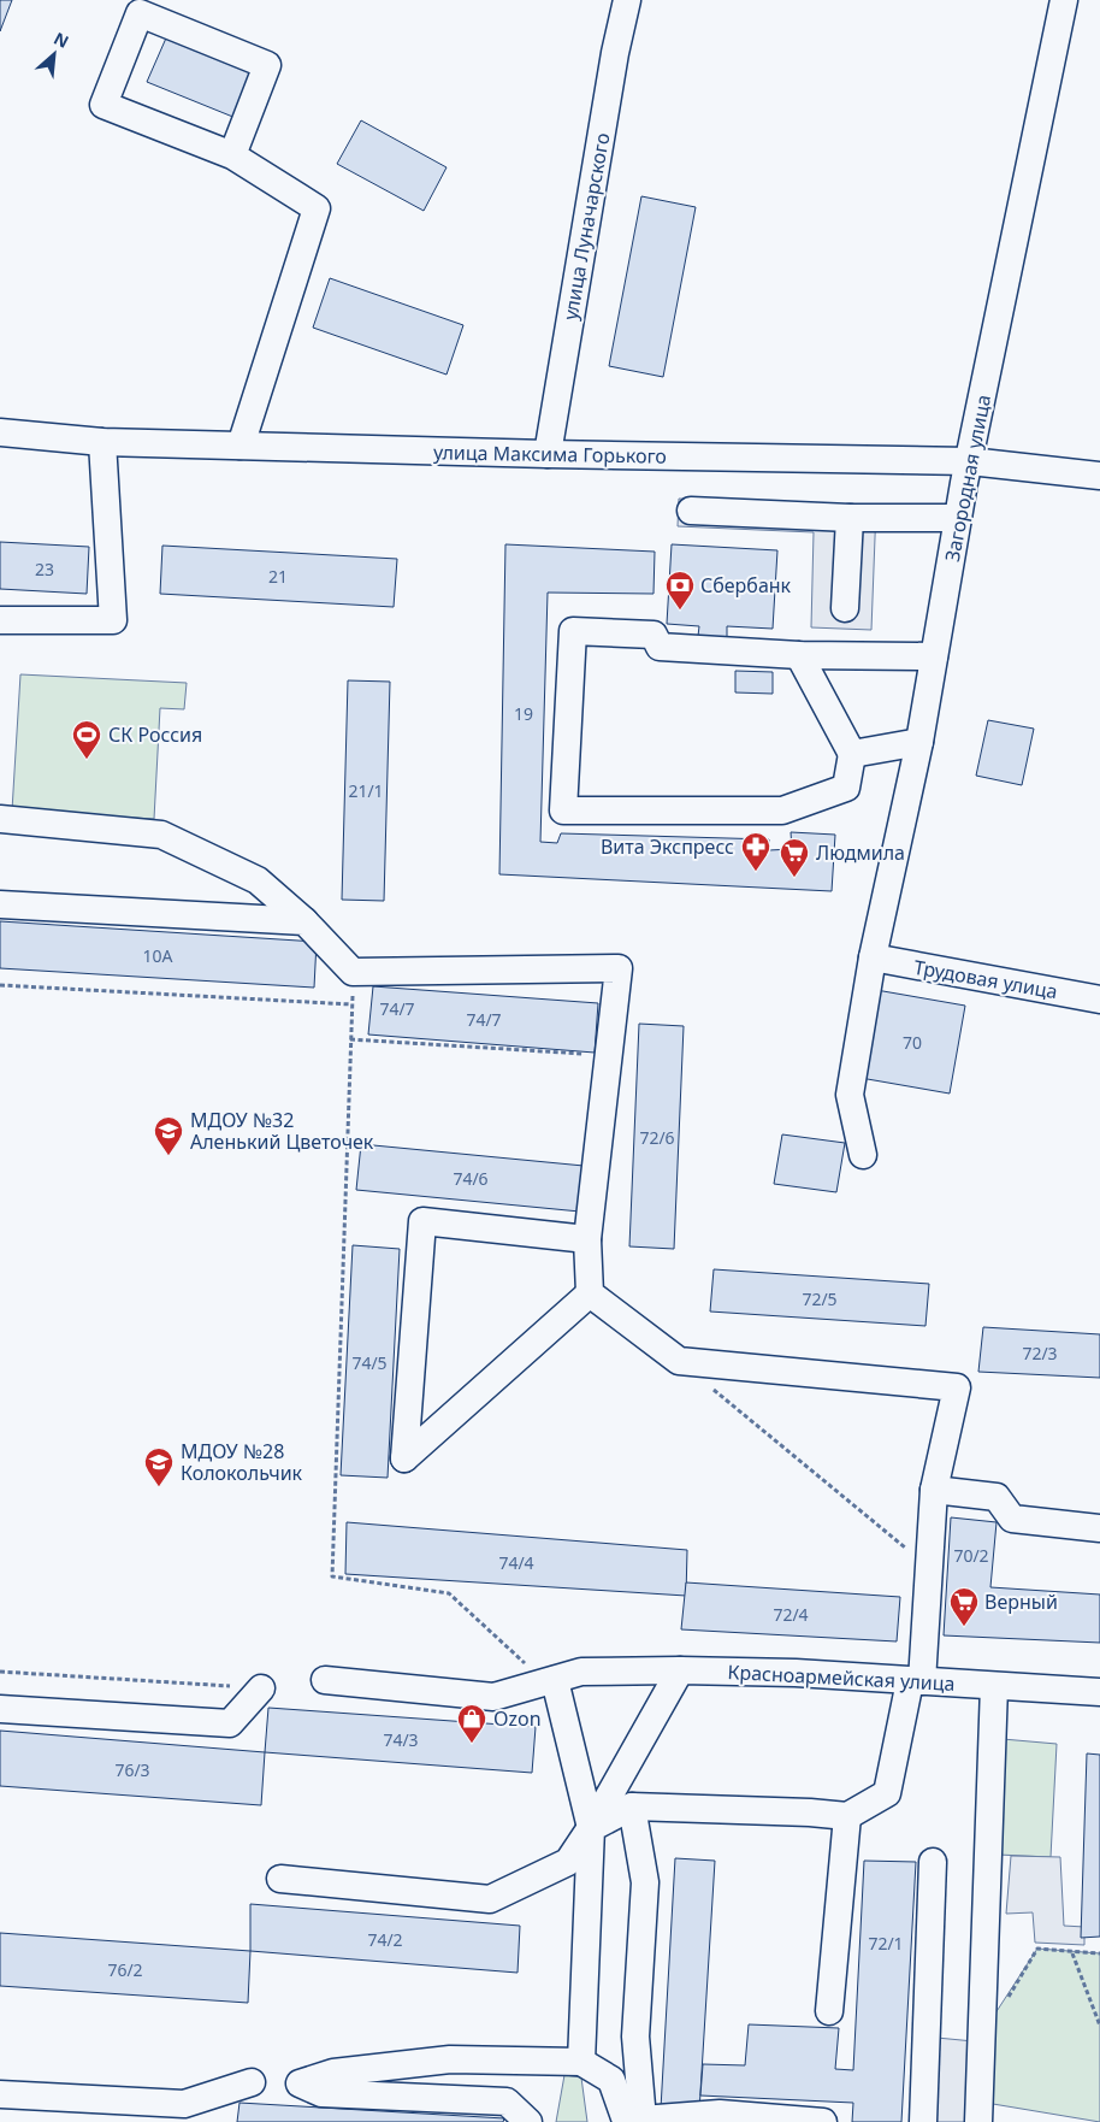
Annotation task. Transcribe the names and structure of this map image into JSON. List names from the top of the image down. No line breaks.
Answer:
{"streets":{"street":["улица Луначарского","улица Максима Горького","Загородная улица","Трудовая улица","Красноармейская улица"]},"crossings":[["улица Луначарского","улица Максима Горького"],["улица Максима Горького","Загородная улица"],["Загородная улица","Трудовая улица"]],"places":{"bank":["Сбербанк"],"sports":["СК Россия"],"pharmacy":["Вита Экспресс"],"supermarket":["Людмила","Верный"],"school or university":["МДОУ №32 Аленький Цветочек","МДОУ №28 Колокольчик"],"shop":["Ozon"]},"house_numbers":["23","21","19","21/1","10А","74/7","74/7","70","72/6","74/6","72/5","72/3","74/5","70/2","74/4","72/4","74/3","76/3","74/2","72/1","76/2"],"north":"top right"}
